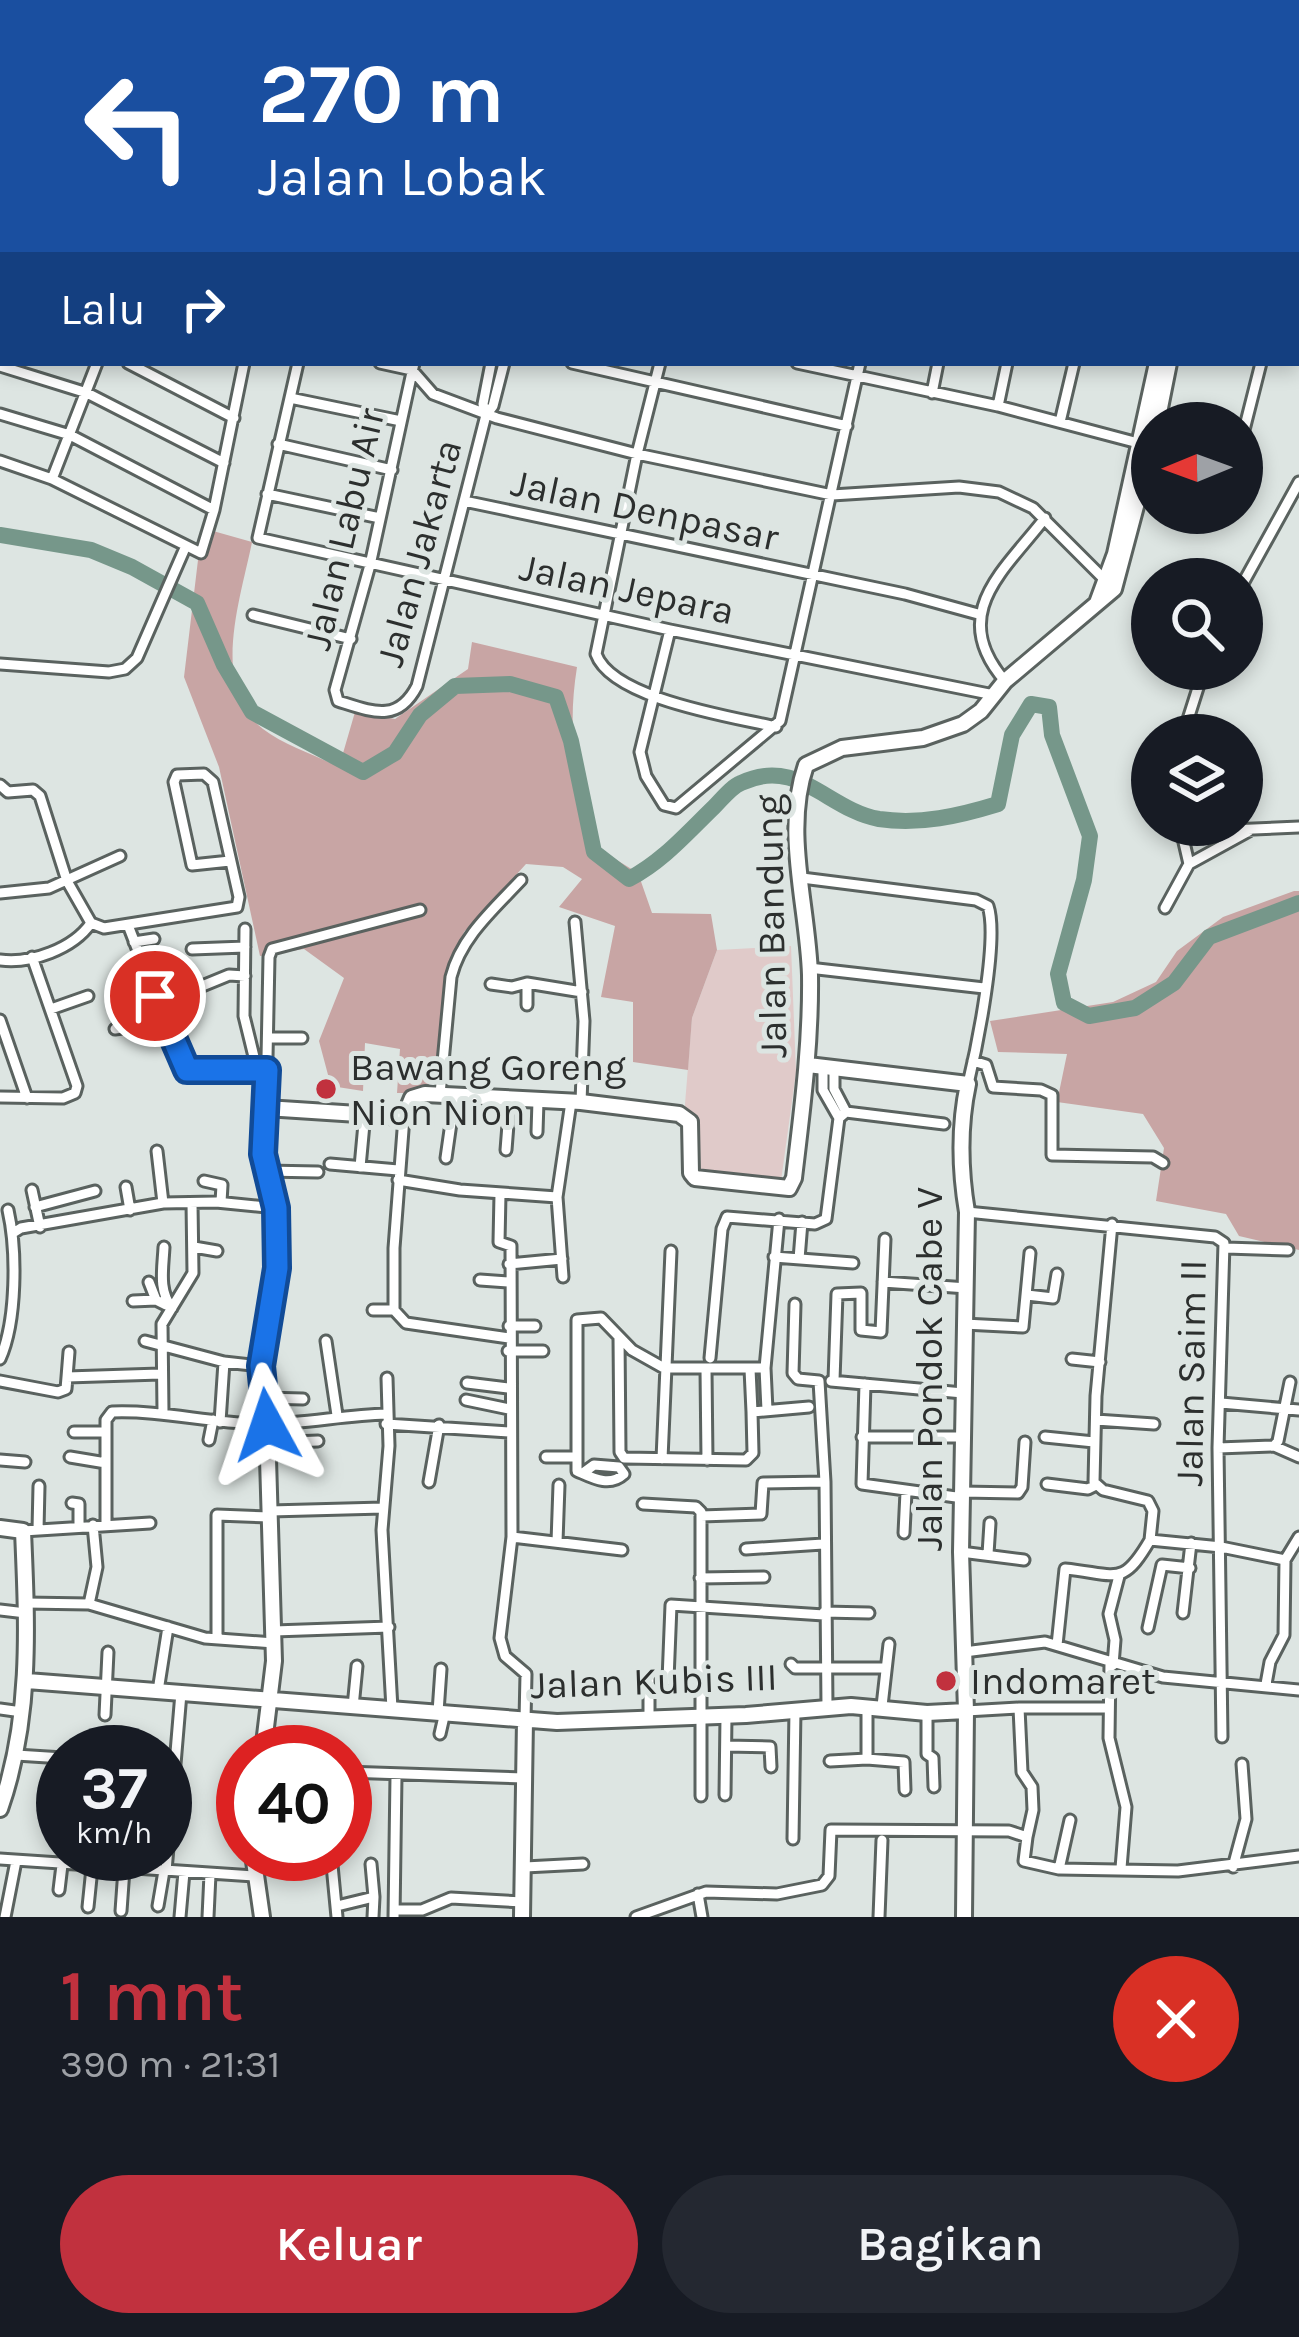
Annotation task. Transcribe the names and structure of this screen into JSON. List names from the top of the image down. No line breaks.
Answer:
{"streets":{"street":["Jalan Denpasar","Jalan Labu Air","Jalan Jakarta","Jalan Jepara","Jalan Bandung","Jalan Pondok Cabe V","Jalan Saim II","Jalan Kubis III"]},"crossings":[["Jalan Denpasar","Jalan Jakarta"],["Jalan Labu Air","Jalan Jakarta"],["Jalan Labu Air","Jalan Jepara"],["Jalan Jakarta","Jalan Jepara"],["Jalan Jepara","Jalan Bandung"],["Jalan Bandung","Jalan Pondok Cabe V"],["Jalan Pondok Cabe V","Jalan Saim II"],["Jalan Pondok Cabe V","Jalan Kubis III"]],"places":["Bawang Goreng Nion Nion","Indomaret"],"north":"left","page":{"turn":["270 m","Jalan Lobak"],"then":"Lalu","speed":"37 km/h","limit":"40","heading":["1 mnt","390 m · 21:31"],"buttons":["Keluar","Bagikan"]}}
